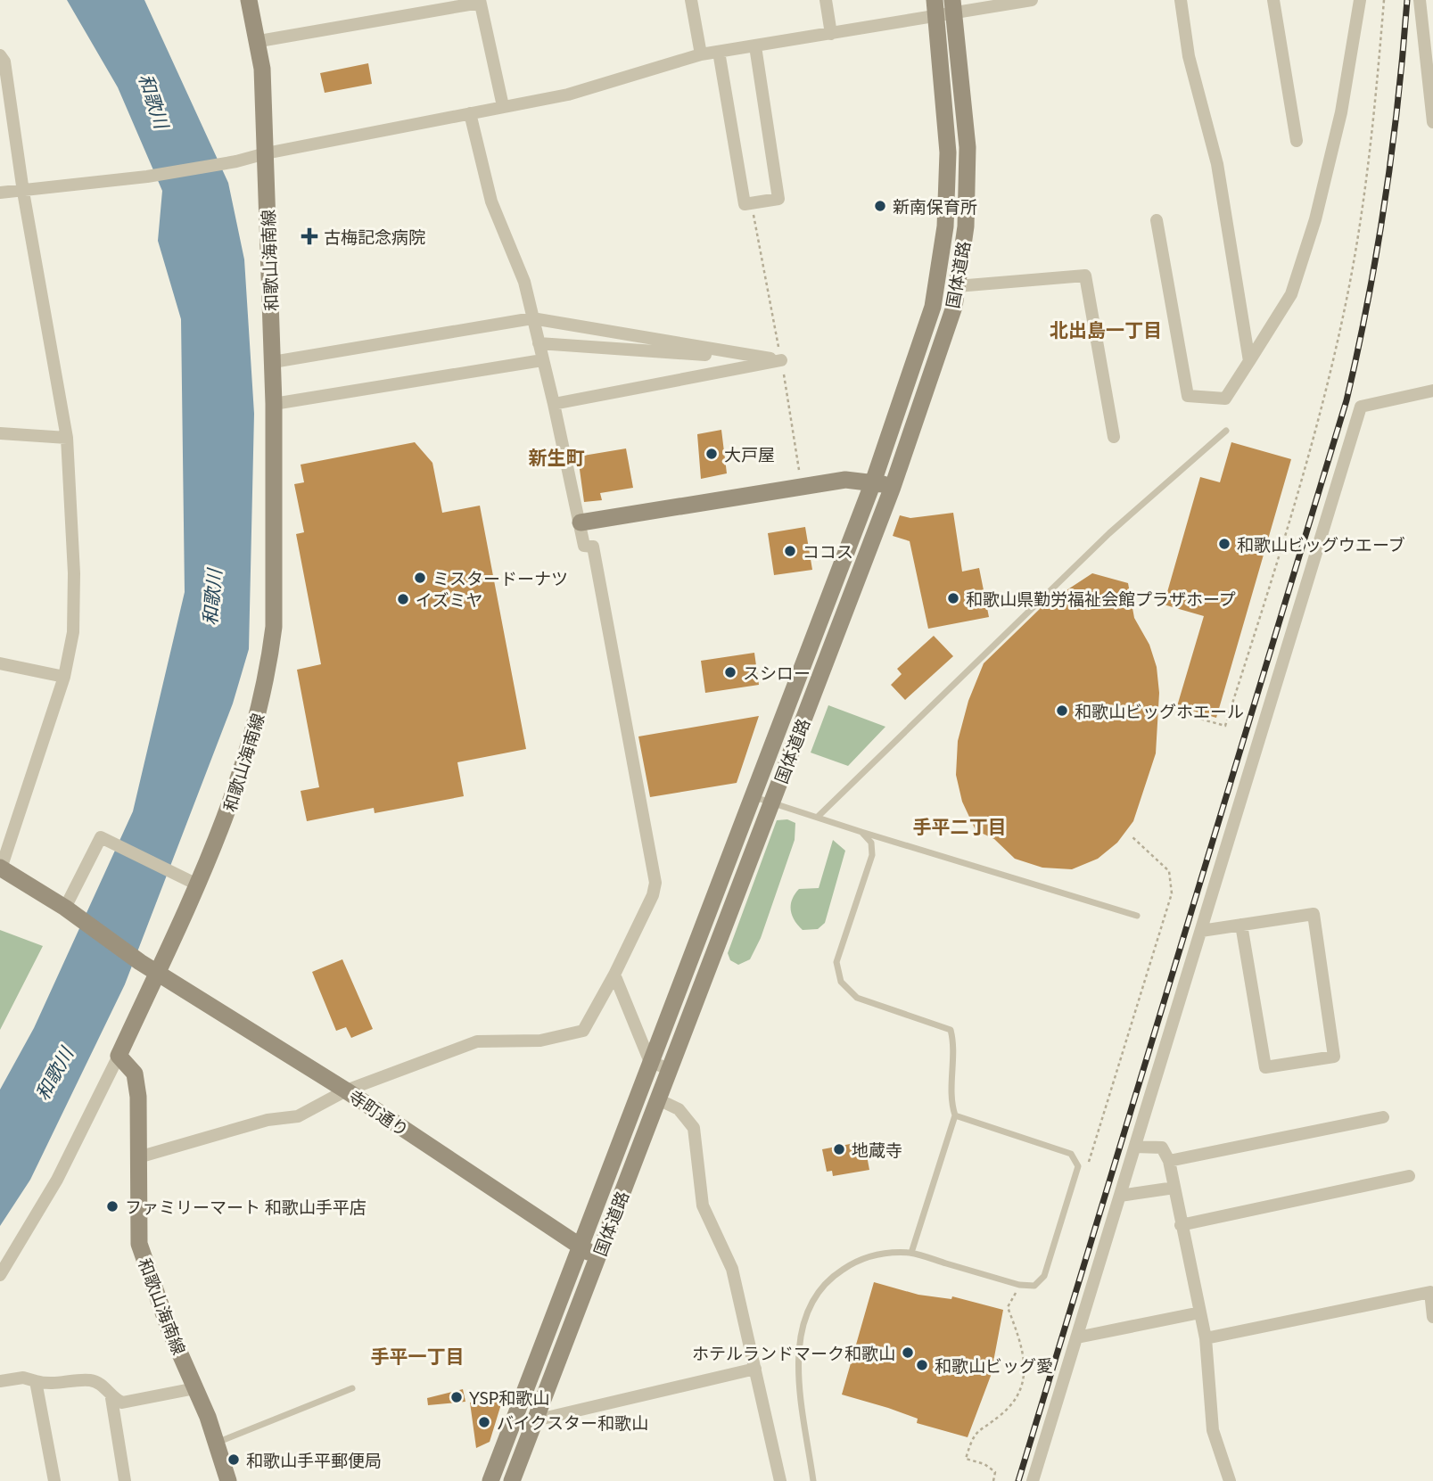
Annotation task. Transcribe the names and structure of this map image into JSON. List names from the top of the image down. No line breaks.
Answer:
{"streets":{"street":["和歌山海南線","国体道路","寺町通り"]},"crossings":[["和歌山海南線","寺町通り"],["国体道路","寺町通り"]],"districts":["北出島一丁目","新生町","手平二丁目","手平一丁目"],"water":["和歌川"],"places":{"other":["新南保育所","大戸屋","和歌山ビッグウエーブ","ココス","ミスタードーナツ","和歌山県勤労福祉会館プラザホープ","イズミヤ","スシロー","和歌山ビッグホエール","地蔵寺","ファミリーマート 和歌山手平店","ホテルランドマーク和歌山","和歌山ビッグ愛","YSP和歌山","バイクスター和歌山","和歌山手平郵便局"],"health":["古梅記念病院"]}}
